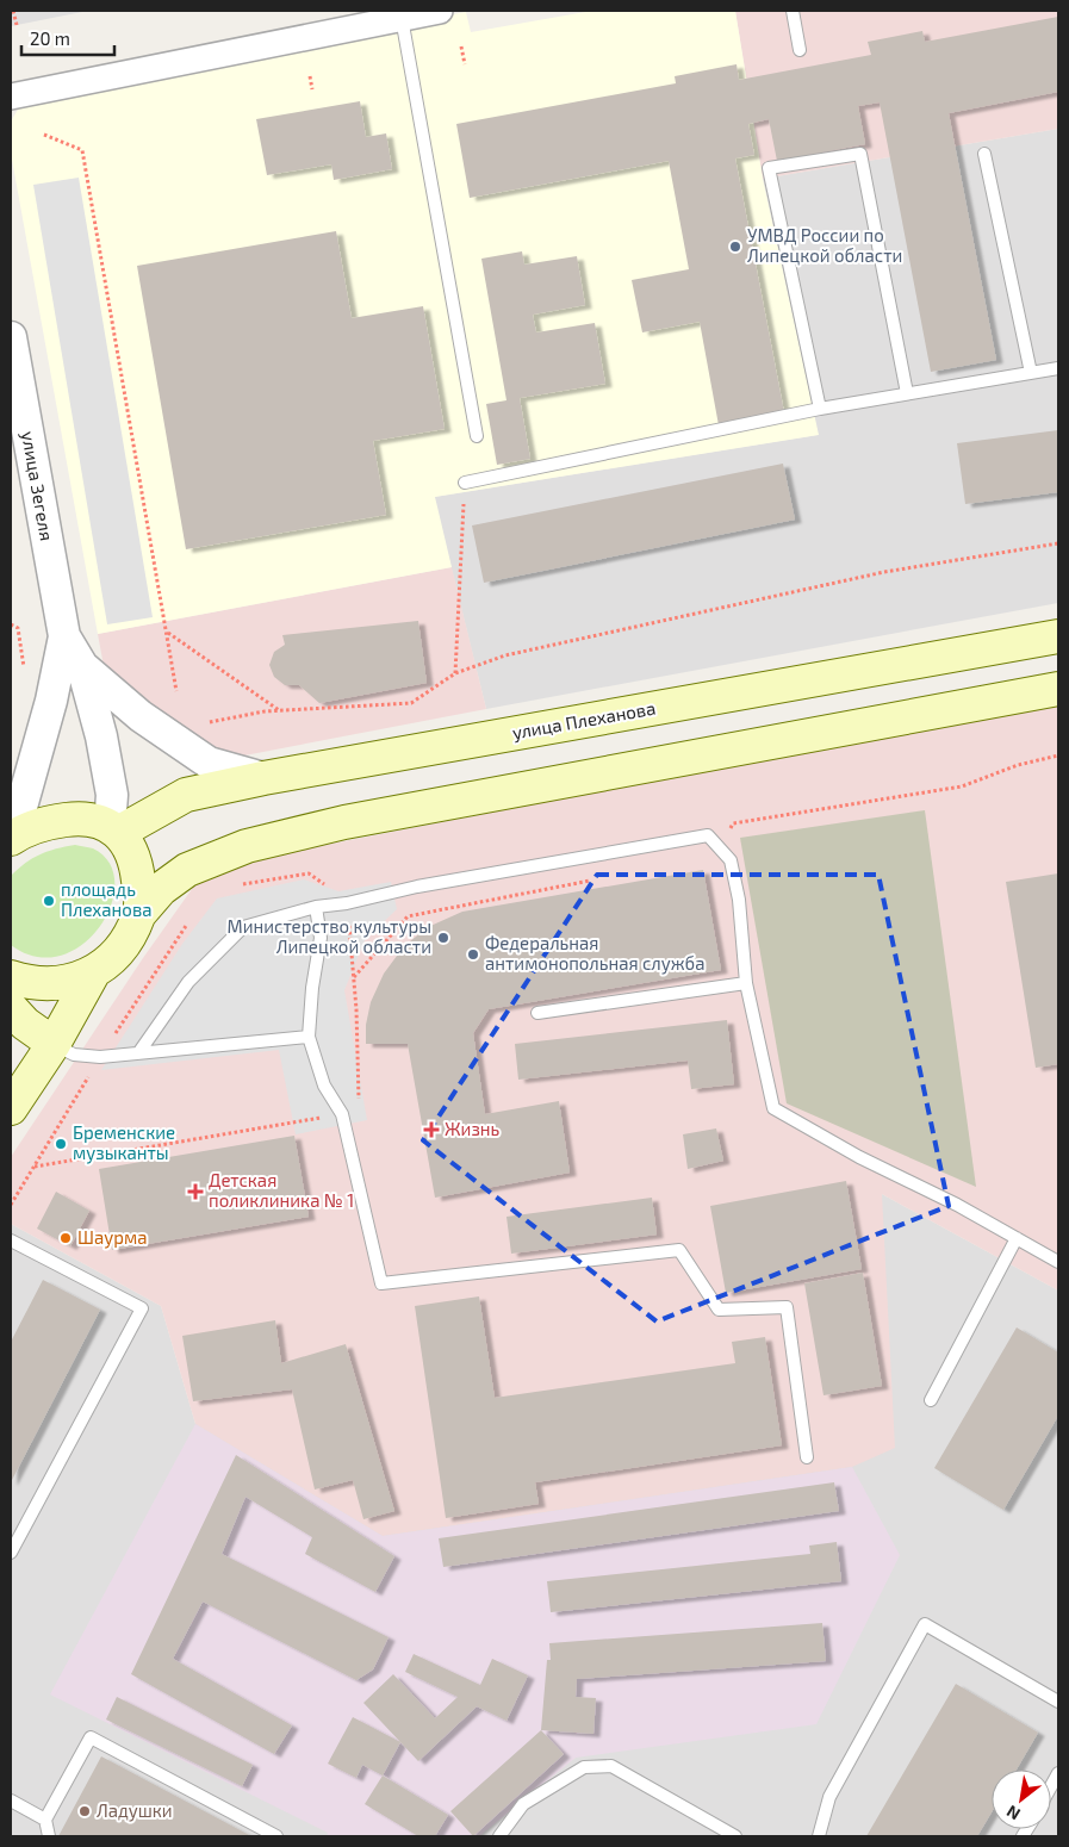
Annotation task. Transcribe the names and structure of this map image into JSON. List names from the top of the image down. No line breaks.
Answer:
{"streets":{"main road":["улица Плеханова"],"street":["улица Зегеля"]},"crossings":[["улица Зегеля","улица Плеханова"]],"places":{"other":["УМВД России по Липецкой области","площадь Плеханова","Министерство культуры Липецкой области","Федеральная антимонопольная служба","Бременские музыканты","Шаурма","Ладушки"],"health":["Жизнь","Детская поликлиника № 1"]},"scale_bar":"20 m","north":"bottom left"}
